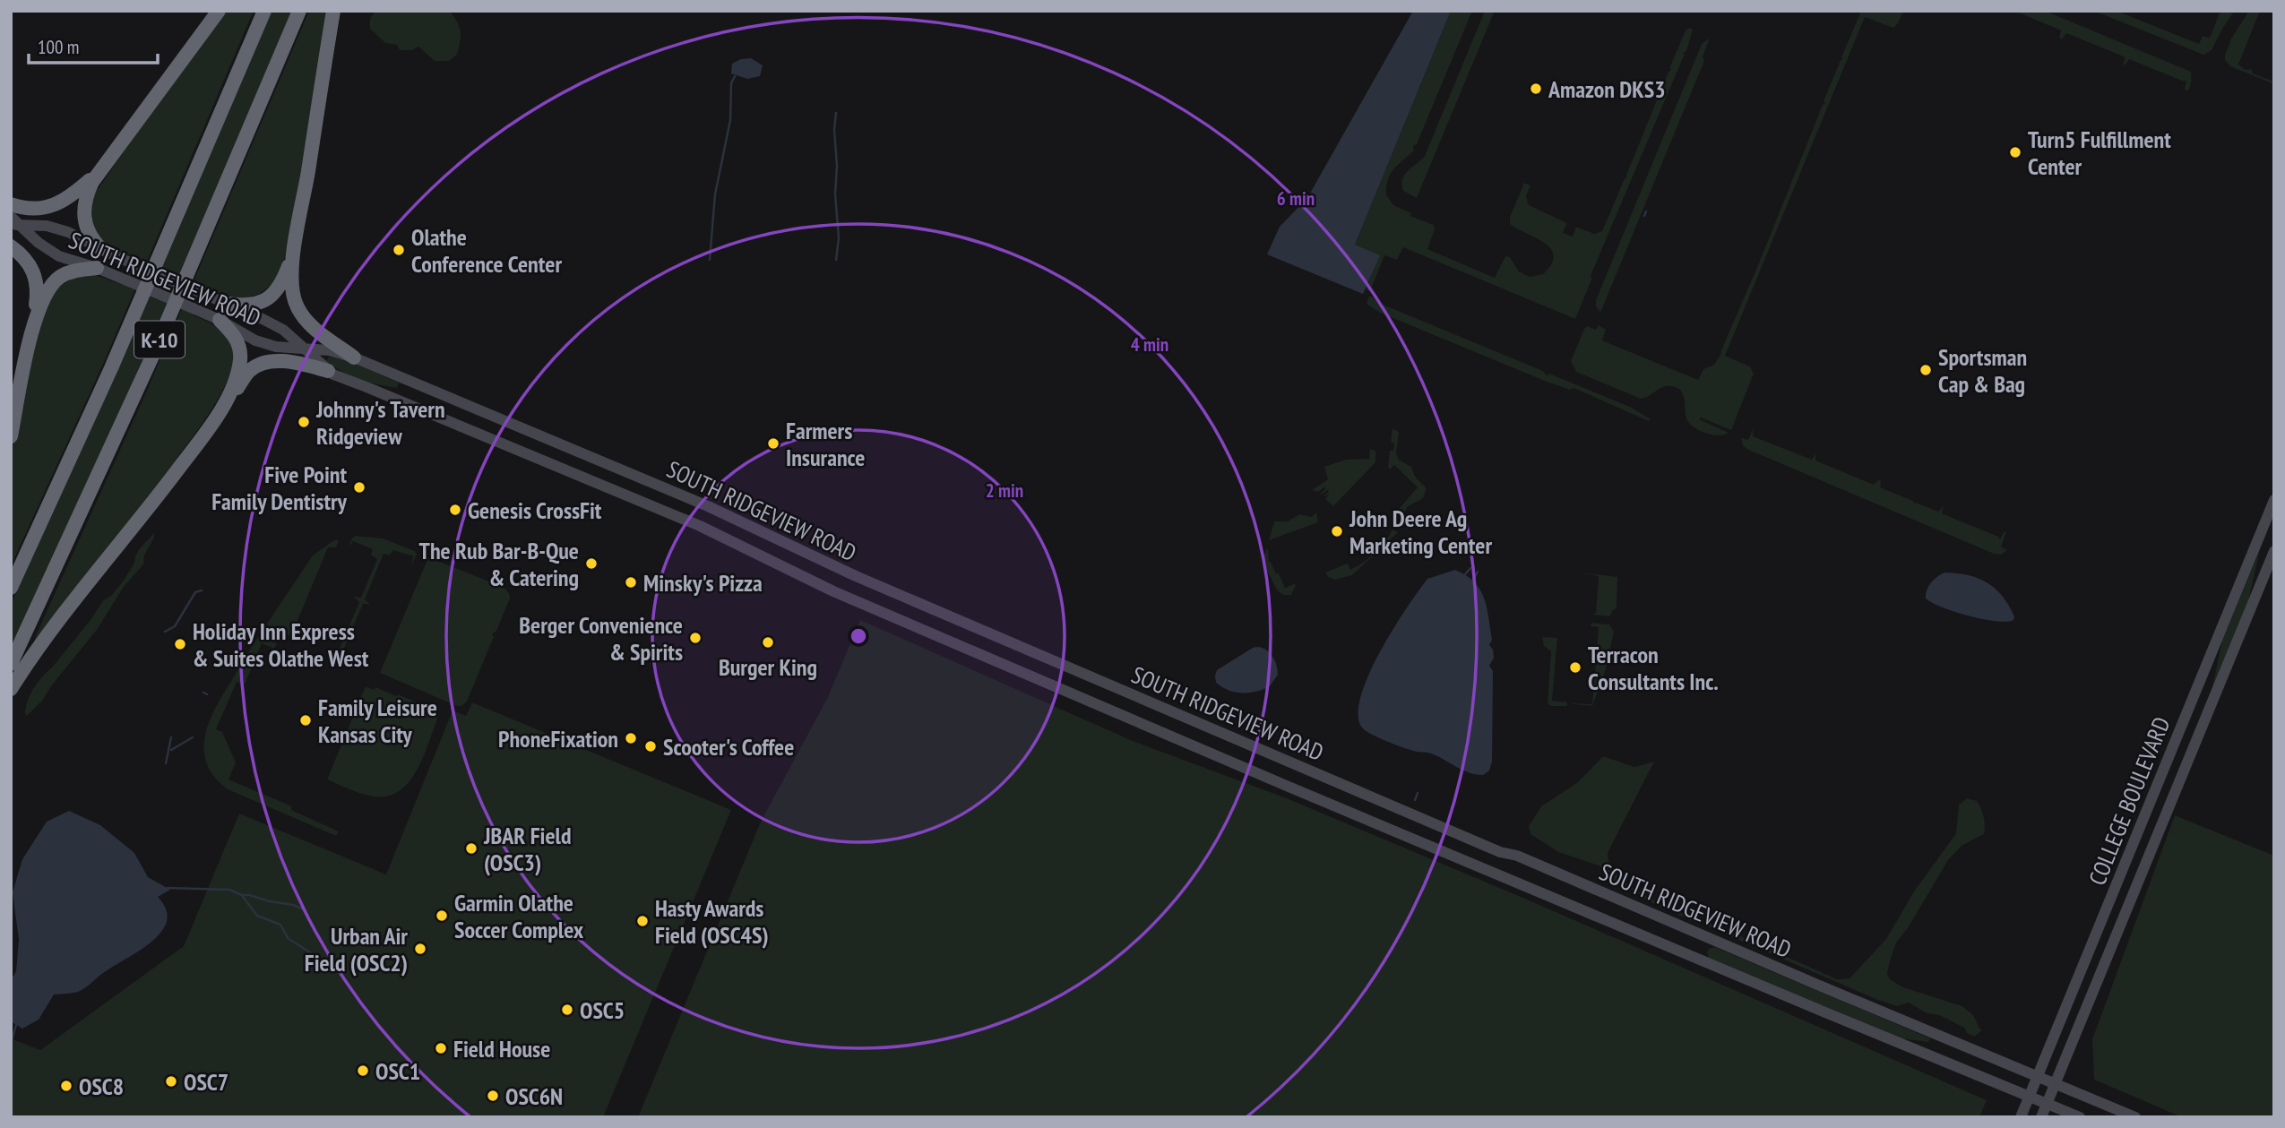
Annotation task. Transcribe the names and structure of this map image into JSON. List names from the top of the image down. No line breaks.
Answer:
{"streets":{"highway":["K-10"],"main road":["SOUTH RIDGEVIEW ROAD","COLLEGE BOULEVARD"]},"crossings":[["SOUTH RIDGEVIEW ROAD","COLLEGE BOULEVARD"]],"places":["Amazon DKS3","Turn5 Fulfillment Center","Olathe Conference Center","Sportsman Cap & Bag","Johnny's Tavern Ridgeview","Farmers Insurance","Five Point Family Dentistry","Genesis CrossFit","John Deere Ag Marketing Center","The Rub Bar-B-Que & Catering","Minsky's Pizza","Berger Convenience & Spirits","Burger King","Holiday Inn Express & Suites Olathe West","Terracon Consultants Inc.","Family Leisure Kansas City","PhoneFixation","Scooter's Coffee","JBAR Field (OSC3)","Garmin Olathe Soccer Complex","Hasty Awards Field (OSC4S)","Urban Air Field (OSC2)","OSC5","Field House","OSC1","OSC7","OSC8","OSC6N"],"scale_bar":"100 m","rings":["6 min","4 min","2 min"]}
